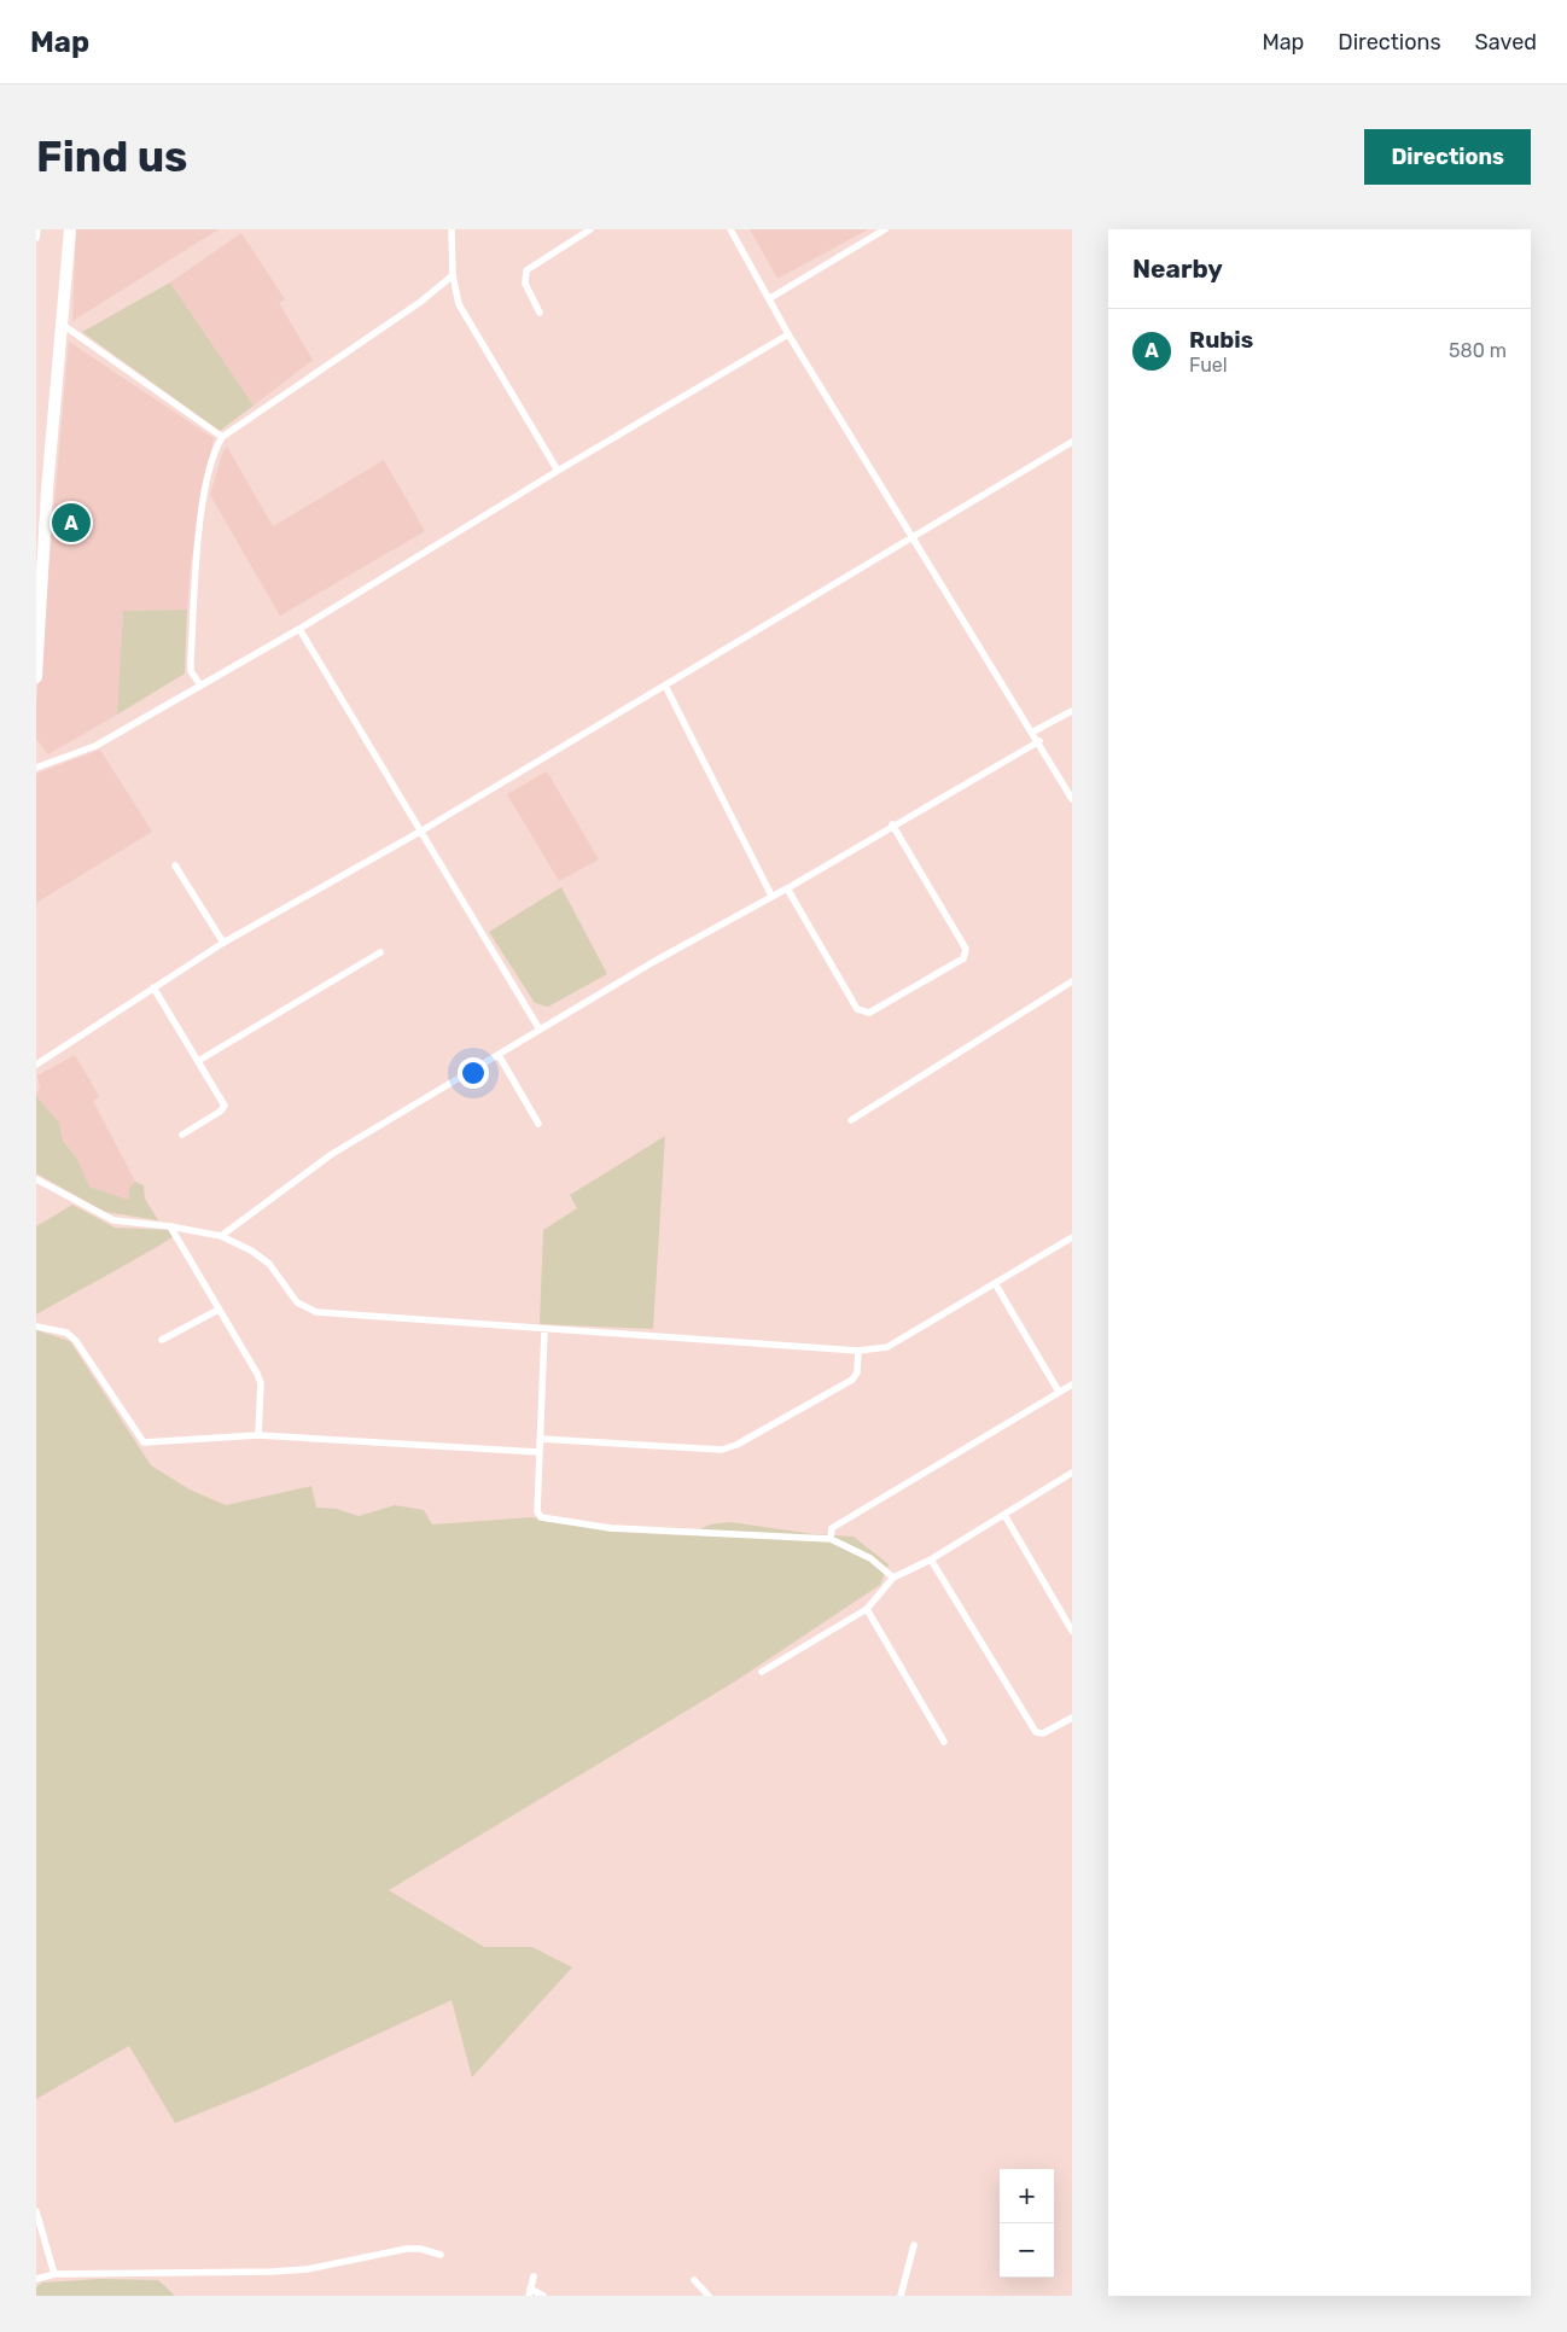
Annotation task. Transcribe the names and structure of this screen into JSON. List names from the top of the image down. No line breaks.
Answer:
{"page":{"header":"Map","nav":["Map","Directions","Saved"],"buttons":"Directions","title":"Find us","heading":"Nearby","list":[{"mark":"A","name":"Rubis","note":"Fuel","value":"580 m"}],"pins":"A","map_buttons":["+","−"]}}
